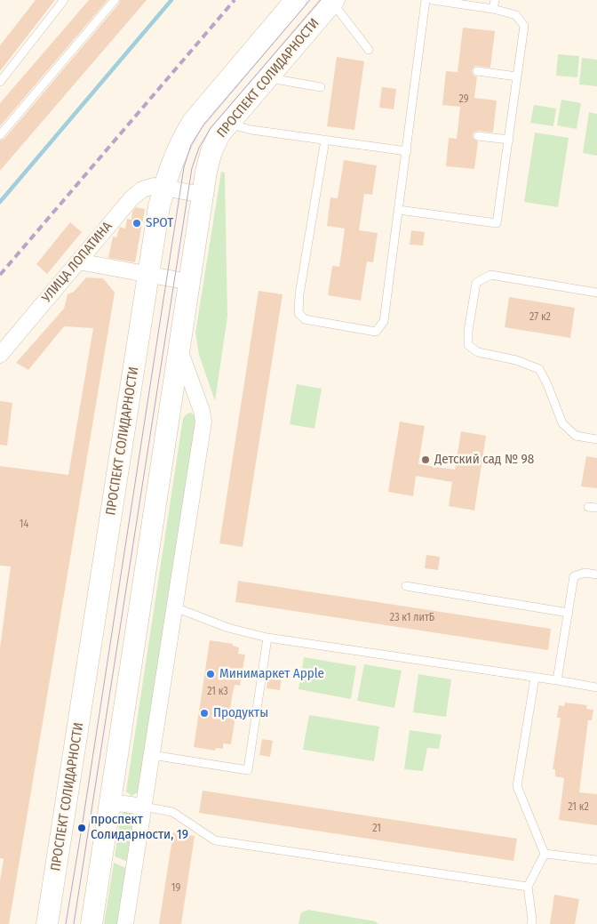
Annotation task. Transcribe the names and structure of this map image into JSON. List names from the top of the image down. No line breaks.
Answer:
{"streets":{"main road":["ПРОСПЕКТ СОЛИДАРНОСТИ"],"street":["УЛИЦА ЛОПАТИНА"]},"crossings":[["ПРОСПЕКТ СОЛИДАРНОСТИ","УЛИЦА ЛОПАТИНА"]],"places":["SPOT","Детский сад № 98","Минимаркет Apple","Продукты","проспект Солидарности, 19"],"house_numbers":["29","27 к2","14","23 к1 литБ","21 к3","21 к2","21","19"]}
